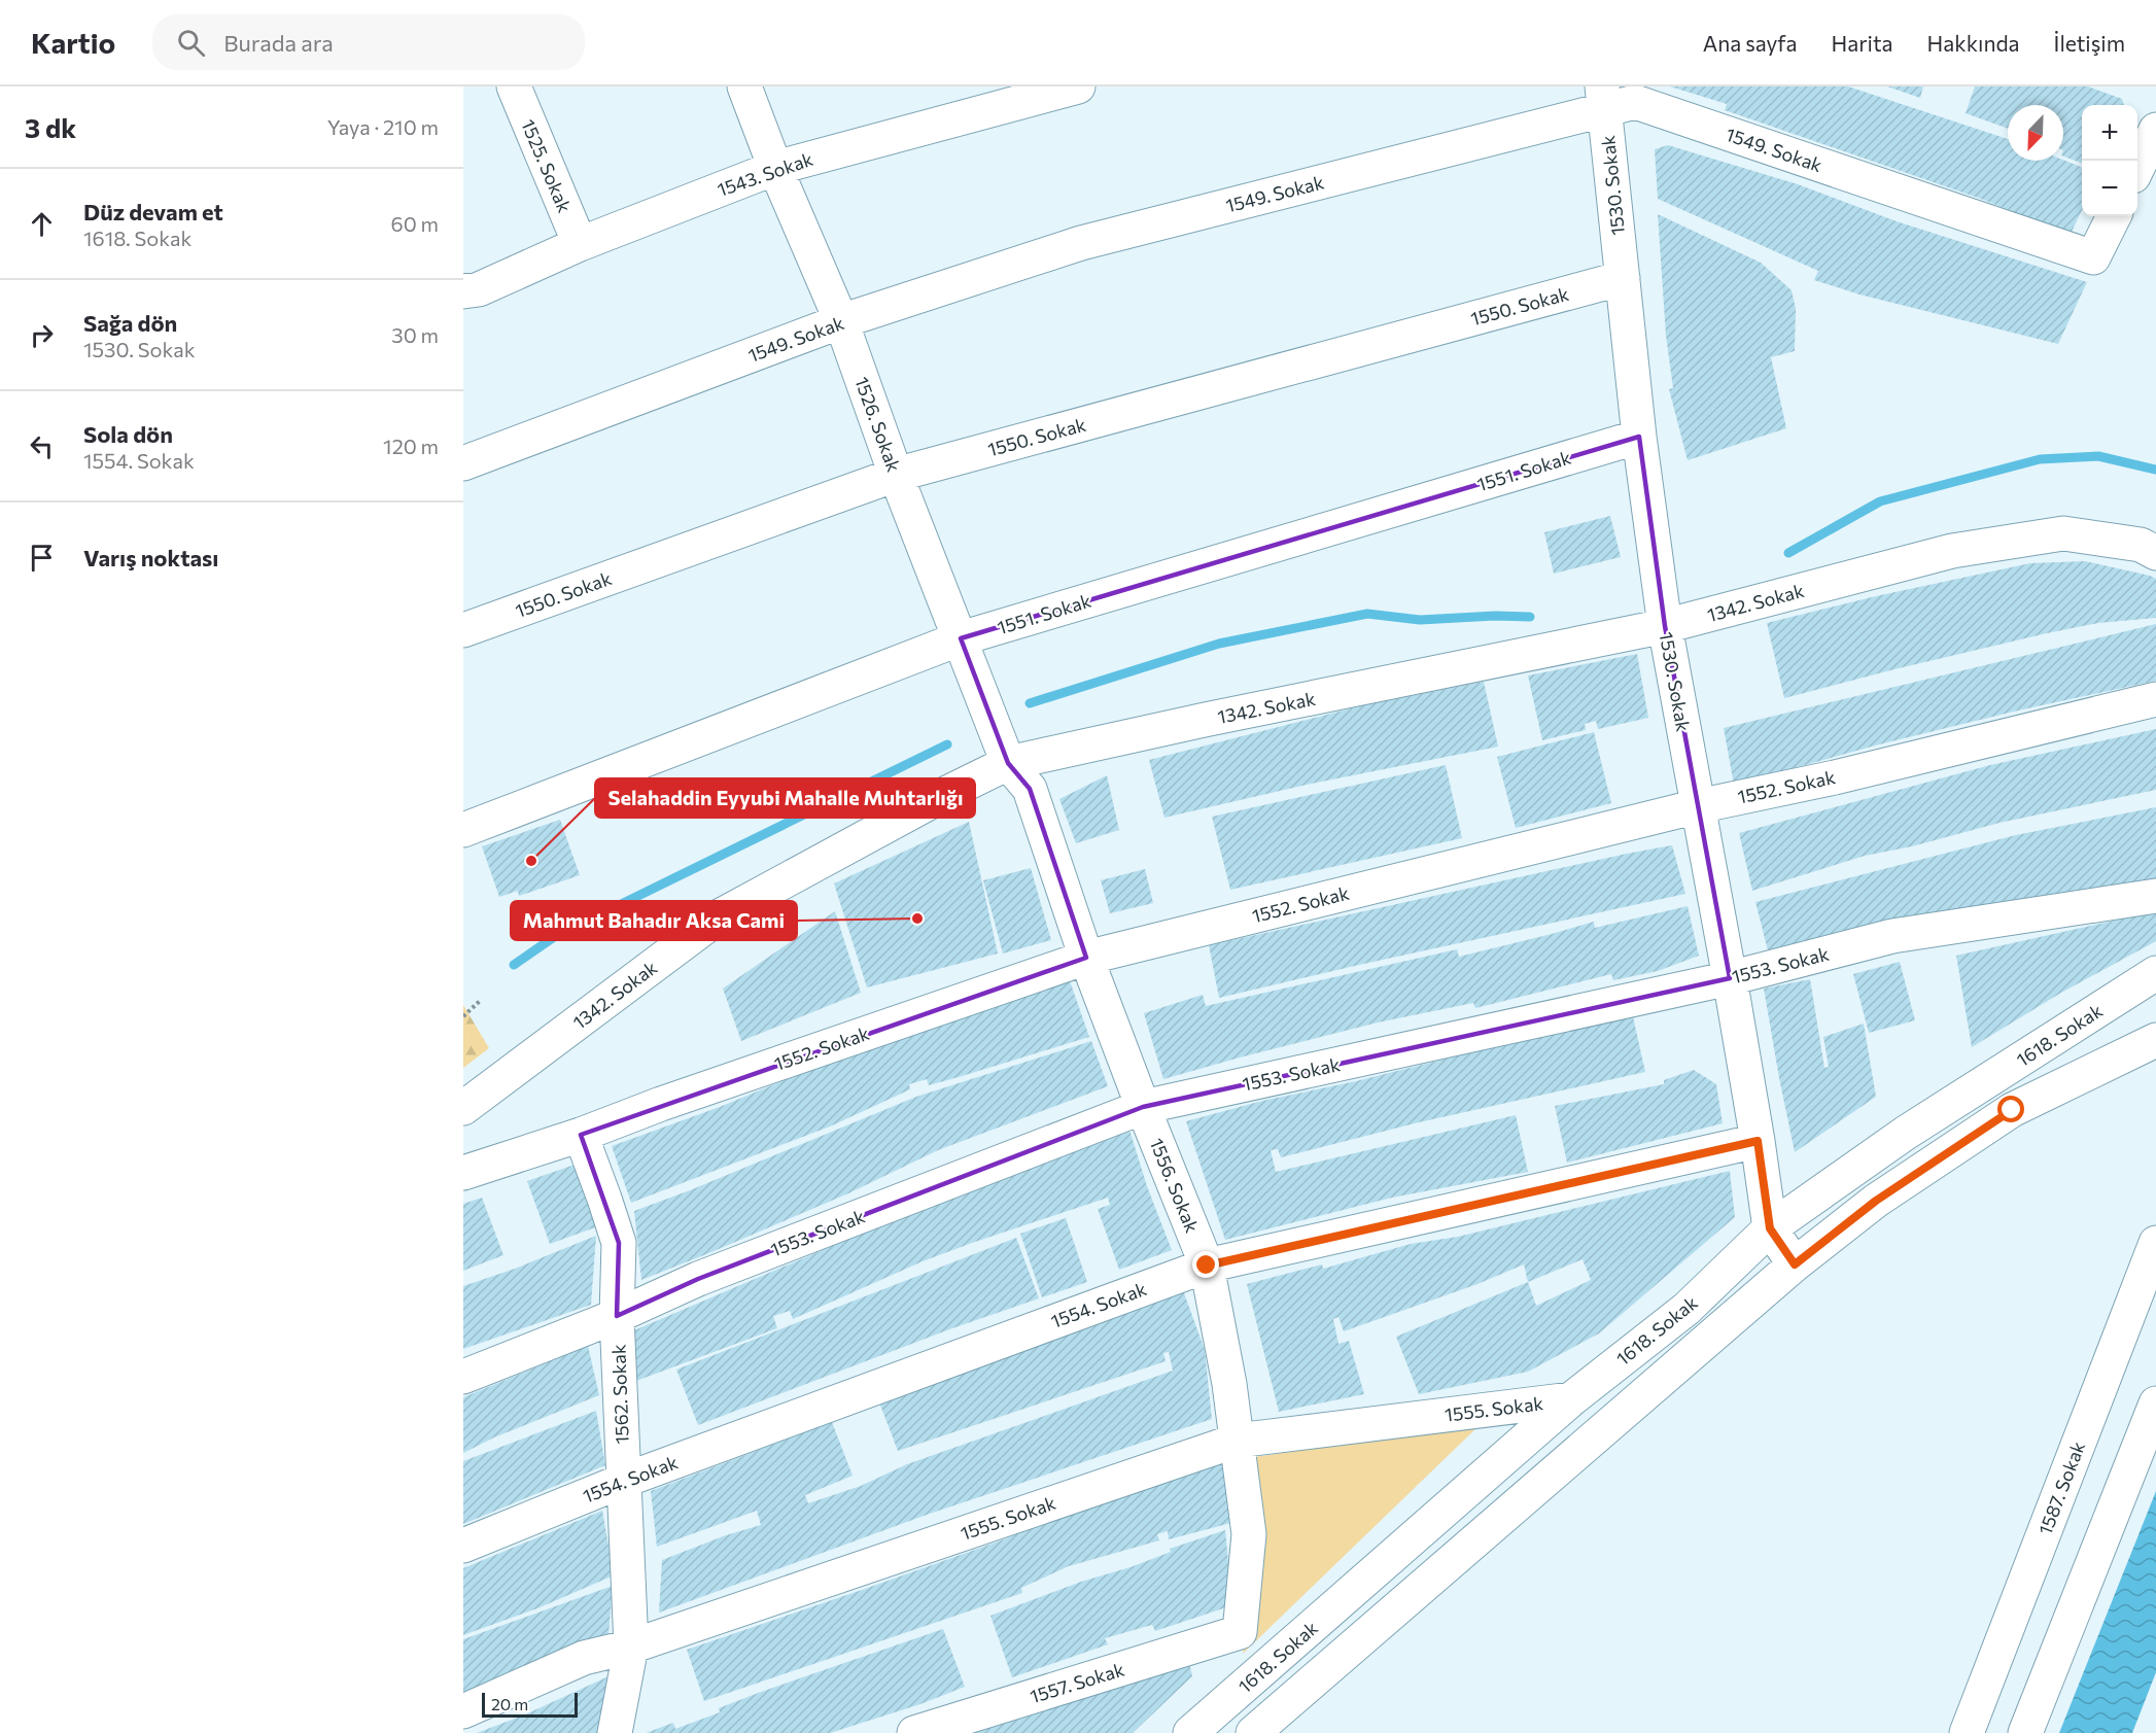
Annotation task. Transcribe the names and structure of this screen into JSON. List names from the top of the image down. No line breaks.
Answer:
{"streets":{"street":["1549. Sokak","1525. Sokak","1543. Sokak","1530. Sokak","1550. Sokak","1526. Sokak","1551. Sokak","1342. Sokak","1552. Sokak","1553. Sokak","1618. Sokak","1556. Sokak","1554. Sokak","1562. Sokak","1555. Sokak","1587. Sokak","1557. Sokak"]},"crossings":[["1549. Sokak","1530. Sokak"],["1549. Sokak","1526. Sokak"],["1525. Sokak","1543. Sokak"],["1543. Sokak","1526. Sokak"],["1530. Sokak","1550. Sokak"],["1530. Sokak","1551. Sokak"],["1530. Sokak","1342. Sokak"],["1530. Sokak","1552. Sokak"],["1530. Sokak","1553. Sokak"],["1530. Sokak","1618. Sokak"],["1530. Sokak","1554. Sokak"],["1550. Sokak","1526. Sokak"],["1526. Sokak","1551. Sokak"],["1526. Sokak","1342. Sokak"],["1526. Sokak","1556. Sokak"],["1342. Sokak","1556. Sokak"],["1552. Sokak","1556. Sokak"],["1552. Sokak","1562. Sokak"],["1553. Sokak","1556. Sokak"],["1553. Sokak","1562. Sokak"],["1618. Sokak","1555. Sokak"],["1556. Sokak","1554. Sokak"],["1556. Sokak","1555. Sokak"],["1556. Sokak","1557. Sokak"],["1554. Sokak","1562. Sokak"],["1562. Sokak","1555. Sokak"]],"places":["Selahaddin Eyyubi Mahalle Muhtarlığı","Mahmut Bahadır Aksa Cami"],"scale_bar":"20 m","north":"bottom left","page":{"header":"Kartio","search":"Burada ara","nav":["Ana sayfa","Harita","Hakkında","İletişim"],"heading":["3 dk","Yaya · 210 m"],"map_buttons":["+","−"],"list":[["Düz devam et","1618. Sokak","60 m"],["Sağa dön","1530. Sokak","30 m"],["Sola dön","1554. Sokak","120 m"],"Varış noktası"],"scale":"20 m"}}
